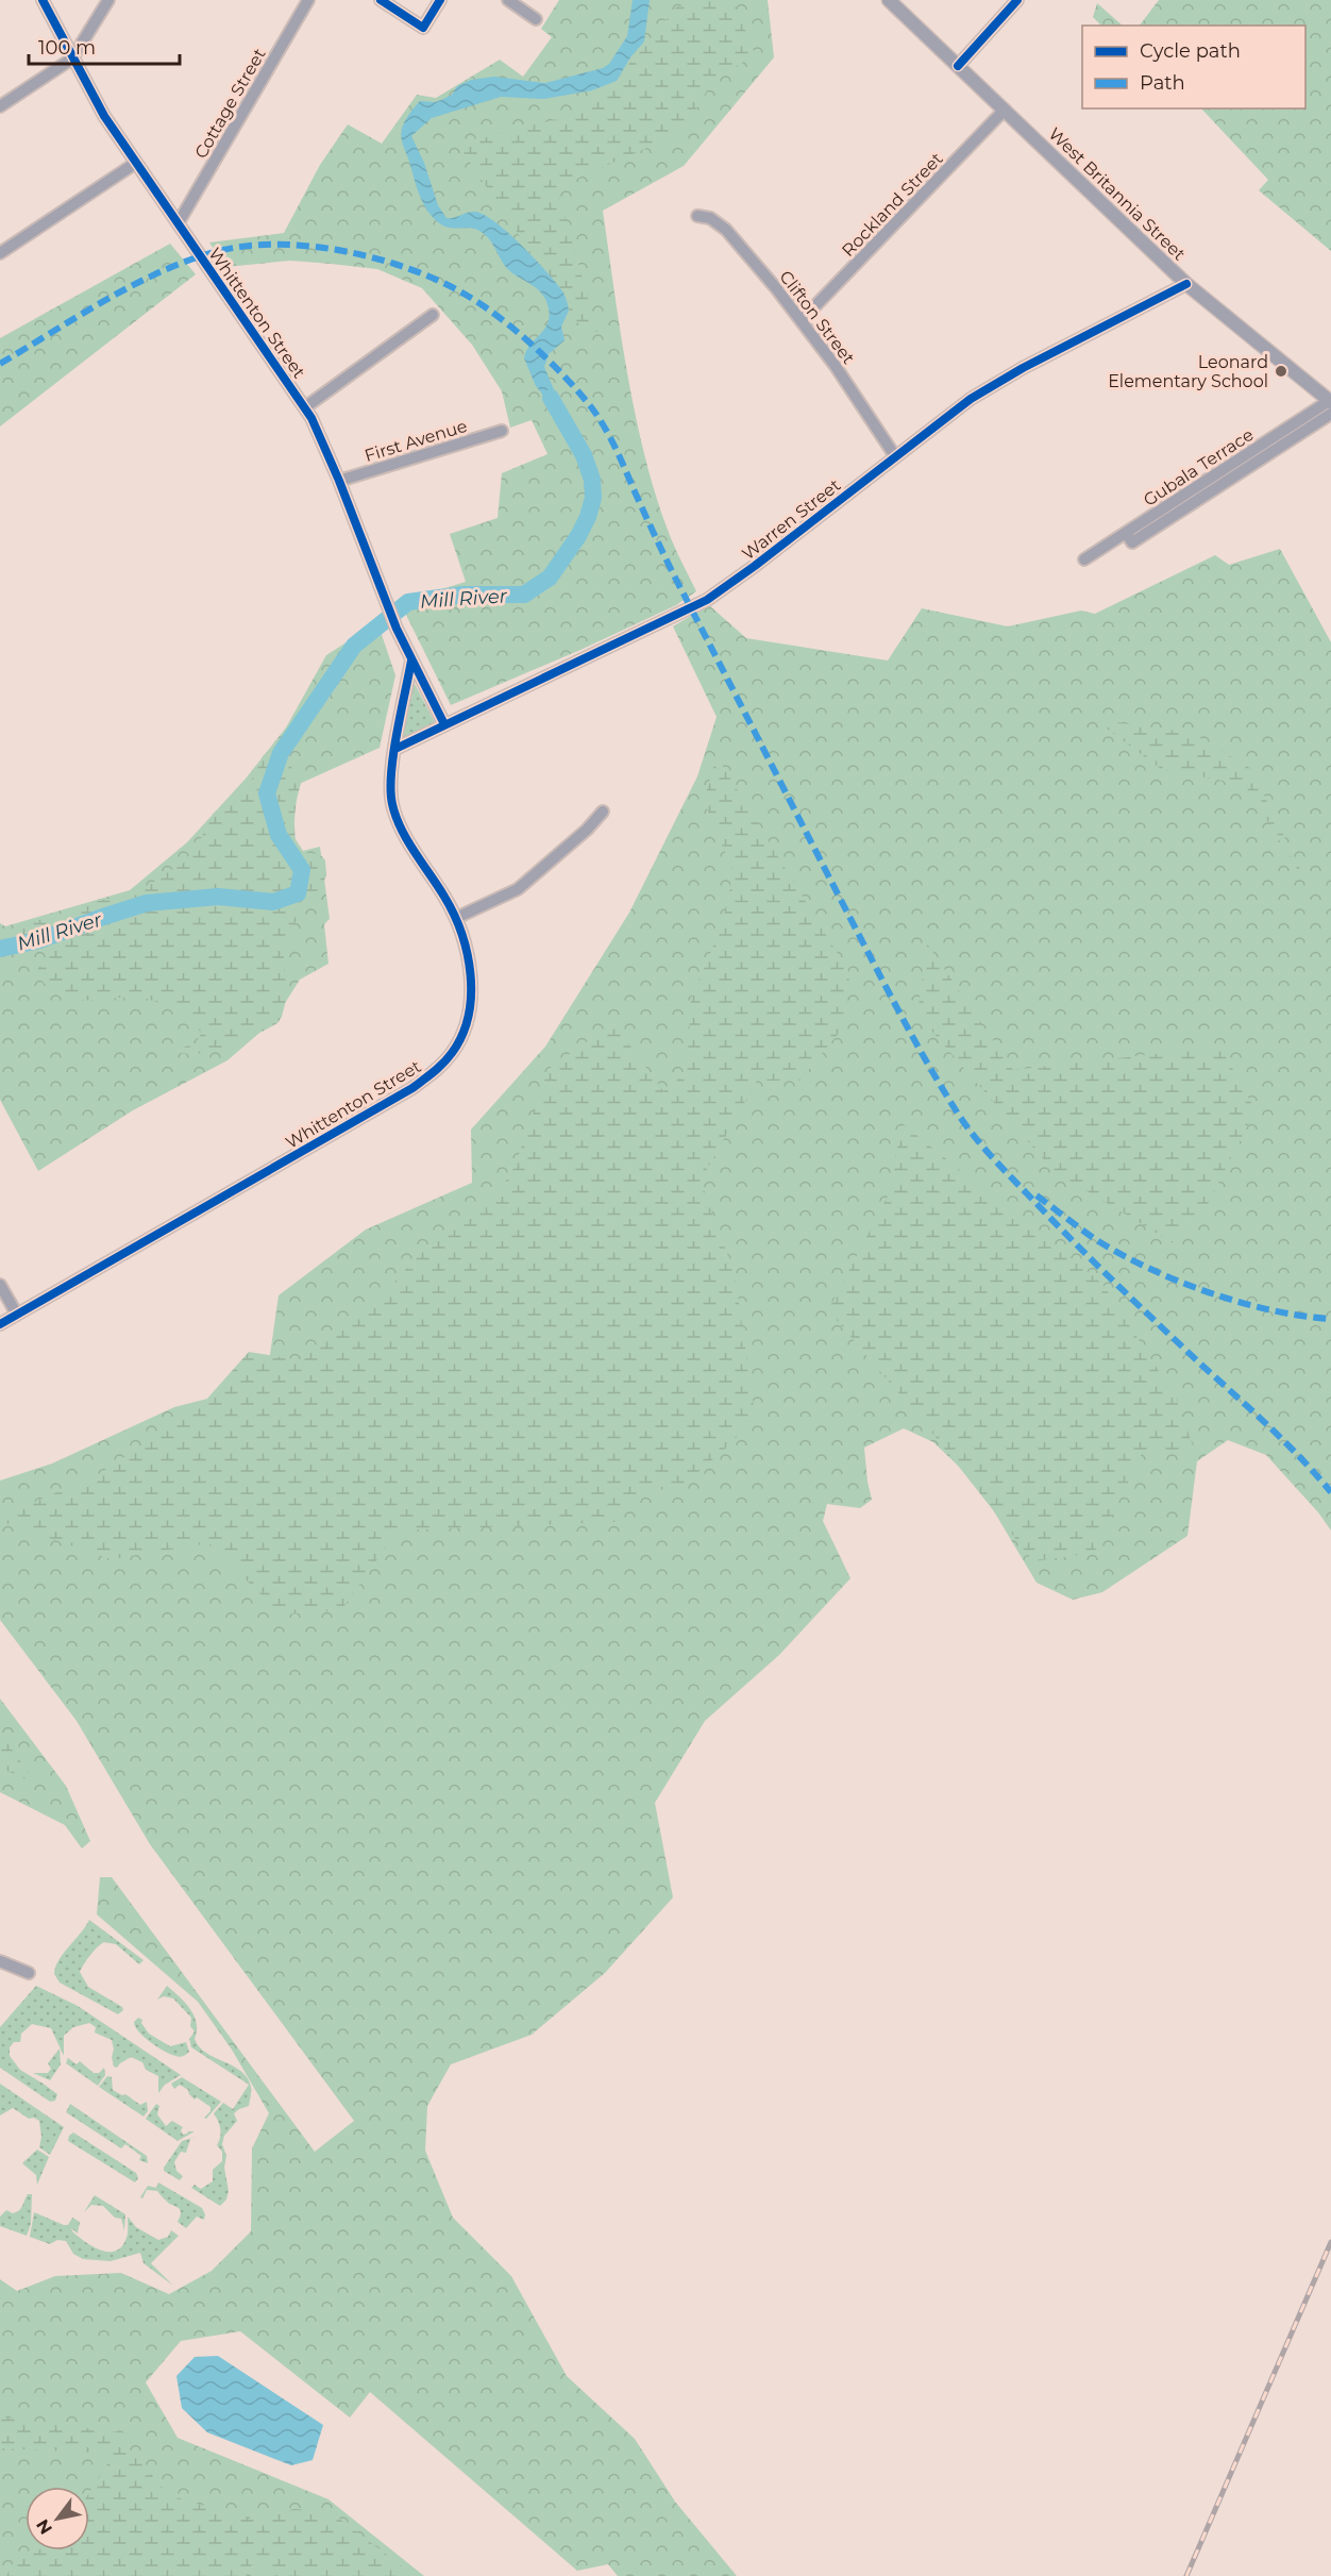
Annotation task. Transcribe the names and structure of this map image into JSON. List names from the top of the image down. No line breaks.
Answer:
{"streets":{"street":["Cottage Street","West Britannia Street","Rockland Street","Whittenton Street","Clifton Street","First Avenue","Gubala Terrace","Warren Street"]},"crossings":[["Cottage Street","Whittenton Street"],["West Britannia Street","Rockland Street"],["West Britannia Street","Gubala Terrace"],["West Britannia Street","Warren Street"],["Rockland Street","Clifton Street"],["Whittenton Street","First Avenue"],["Whittenton Street","Warren Street"],["Clifton Street","Warren Street"]],"water":["Mill River"],"places":["Leonard Elementary School"],"legend":["Cycle path","Path"],"scale_bar":"100 m","north":"bottom left"}
